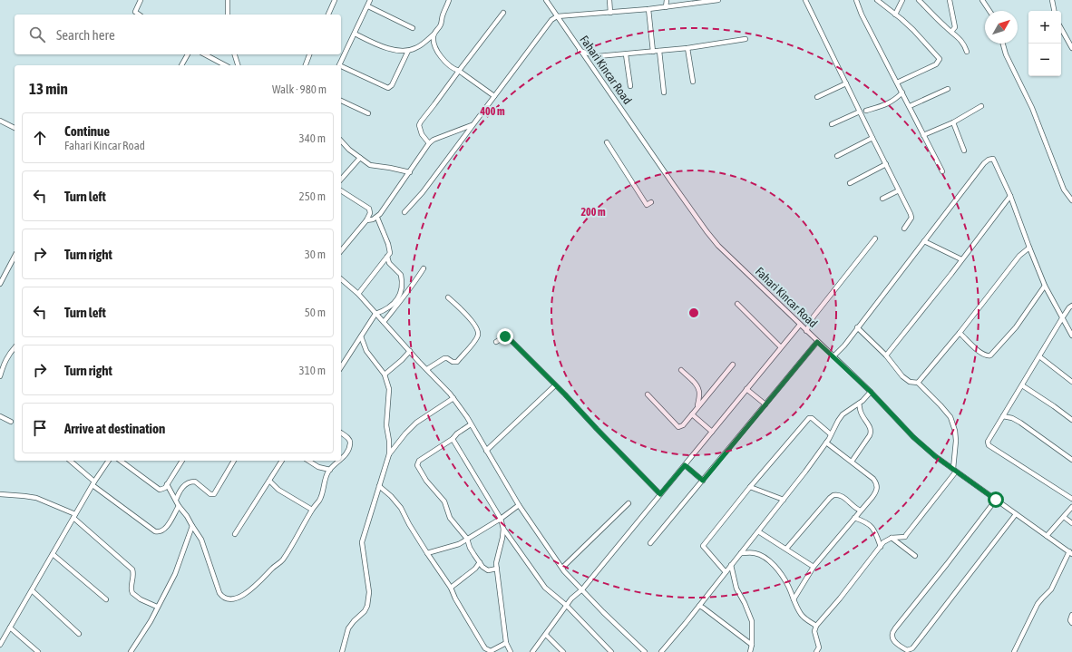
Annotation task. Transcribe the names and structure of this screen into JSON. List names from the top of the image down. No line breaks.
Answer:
{"streets":{"street":["Fahari Kincar Road"]},"north":"top right","page":{"map_buttons":["+","−"],"search":"Search here","heading":["13 min","Walk · 980 m"],"list":[["Continue","Fahari Kincar Road","340 m"],["Turn left","250 m"],["Turn right","30 m"],["Turn left","50 m"],["Turn right","310 m"],"Arrive at destination"]},"rings":["400 m","200 m"]}
